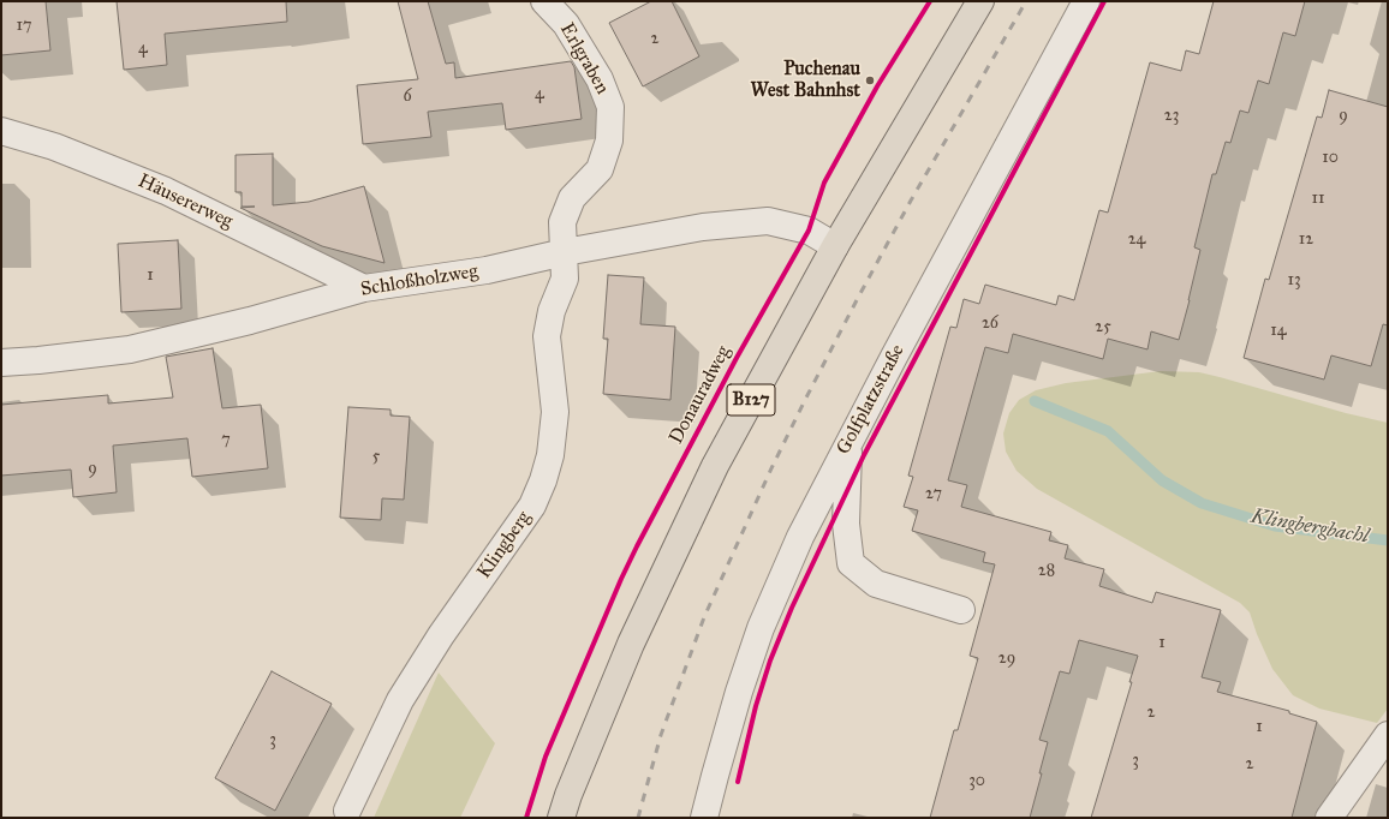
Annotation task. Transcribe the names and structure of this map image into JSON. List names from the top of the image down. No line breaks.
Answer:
{"streets":{"main road":["B127"],"street":["Erlgraben","Häusererweg","Schloßholzweg","Golfplatzstraße","Klingberg"],"cycle path":["Donauradweg"]},"crossings":[["Erlgraben","Schloßholzweg"],["Erlgraben","Klingberg"],["Häusererweg","Schloßholzweg"],["Schloßholzweg","B127"],["Schloßholzweg","Klingberg"]],"water":["Klingbergbachl"],"places":["Puchenau West Bahnhst"],"house_numbers":["17","2","4","4","6","23","9","10","11","24","12","1","13","26","25","14","7","5","9","27","28","1","29","2","1","3","3","2","30"]}
